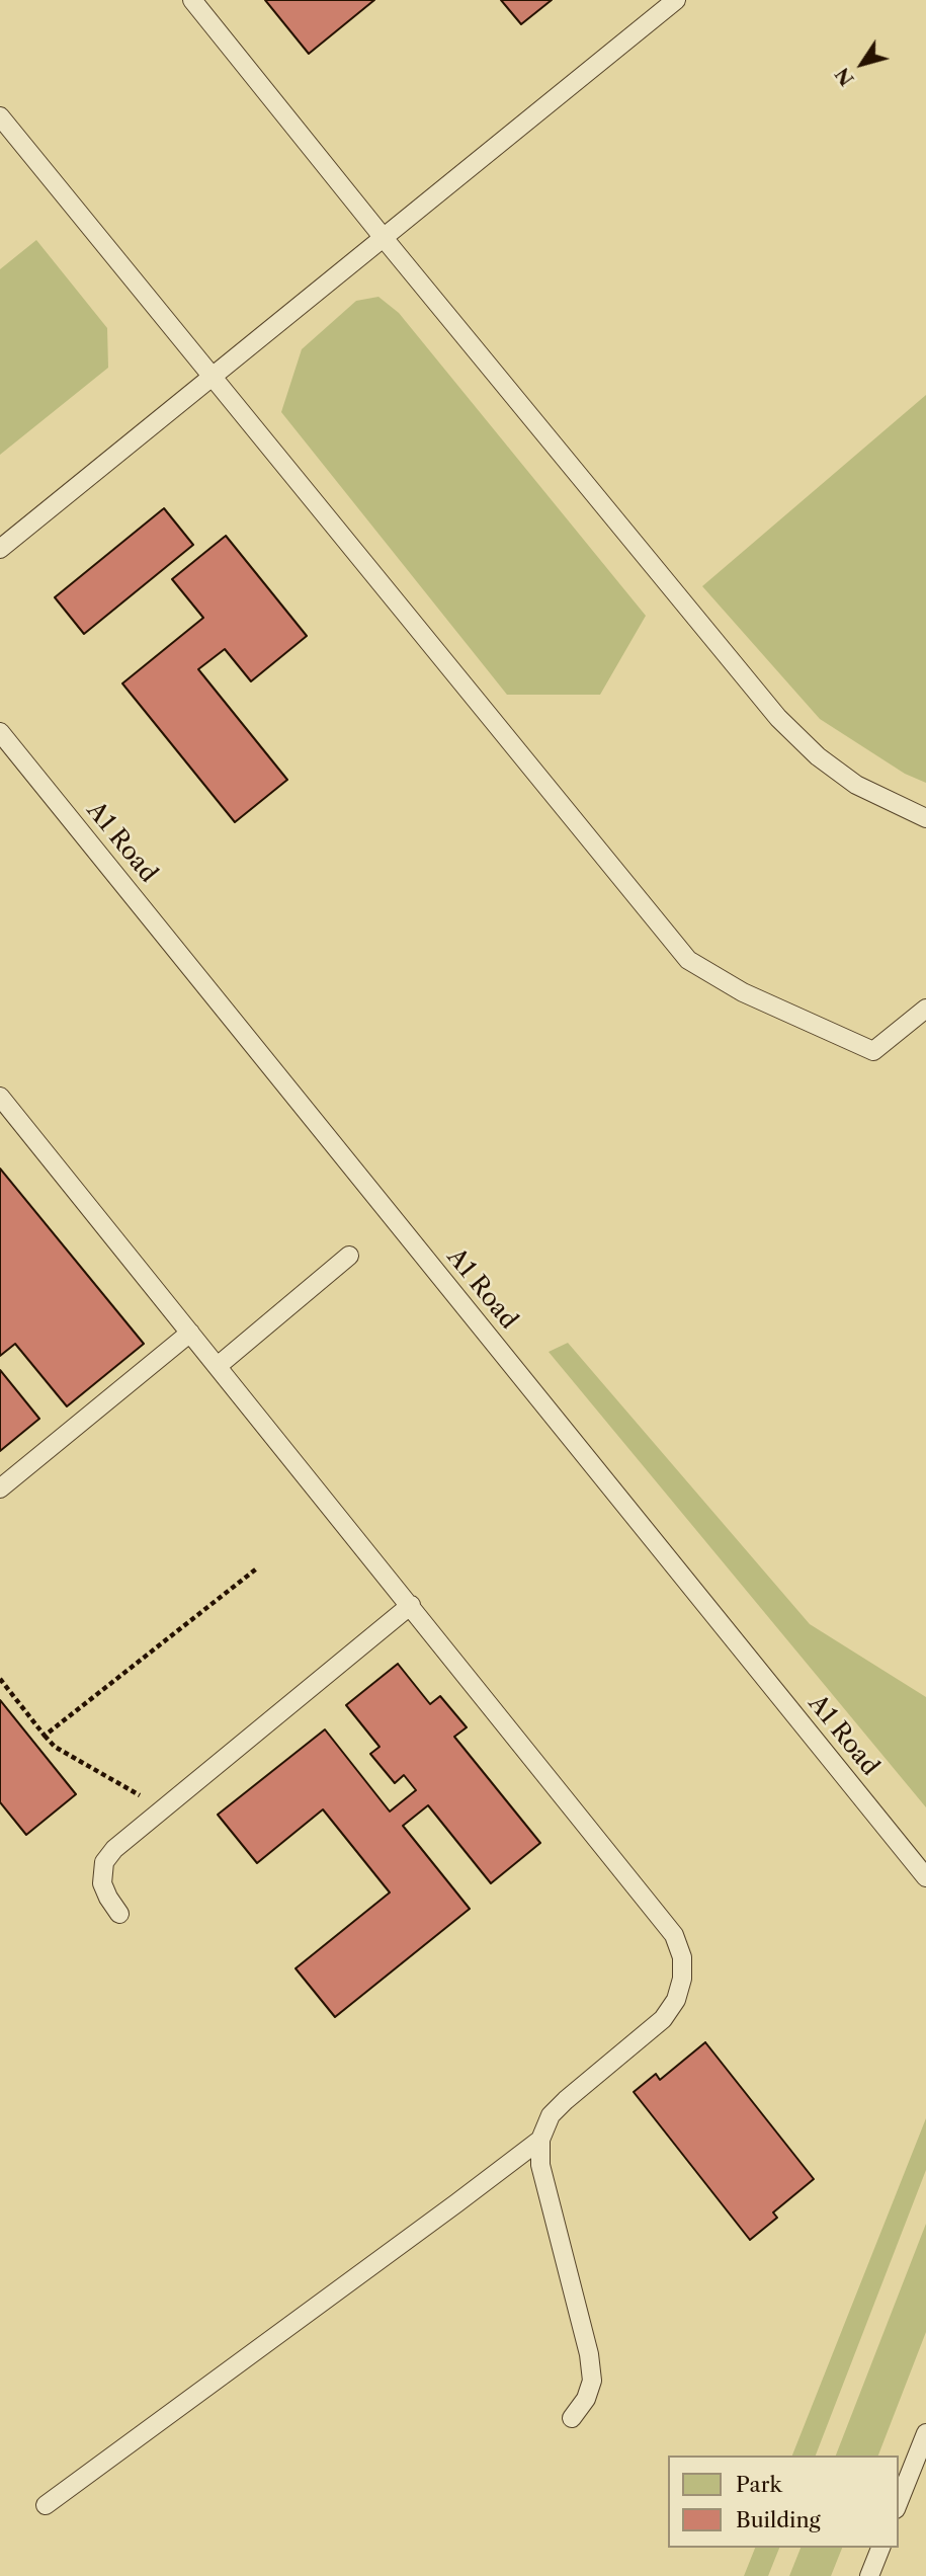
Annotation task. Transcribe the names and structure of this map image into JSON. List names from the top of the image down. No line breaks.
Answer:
{"streets":{"lane":["A1 Road"]},"legend":["Park","Building"],"north":"bottom left"}
